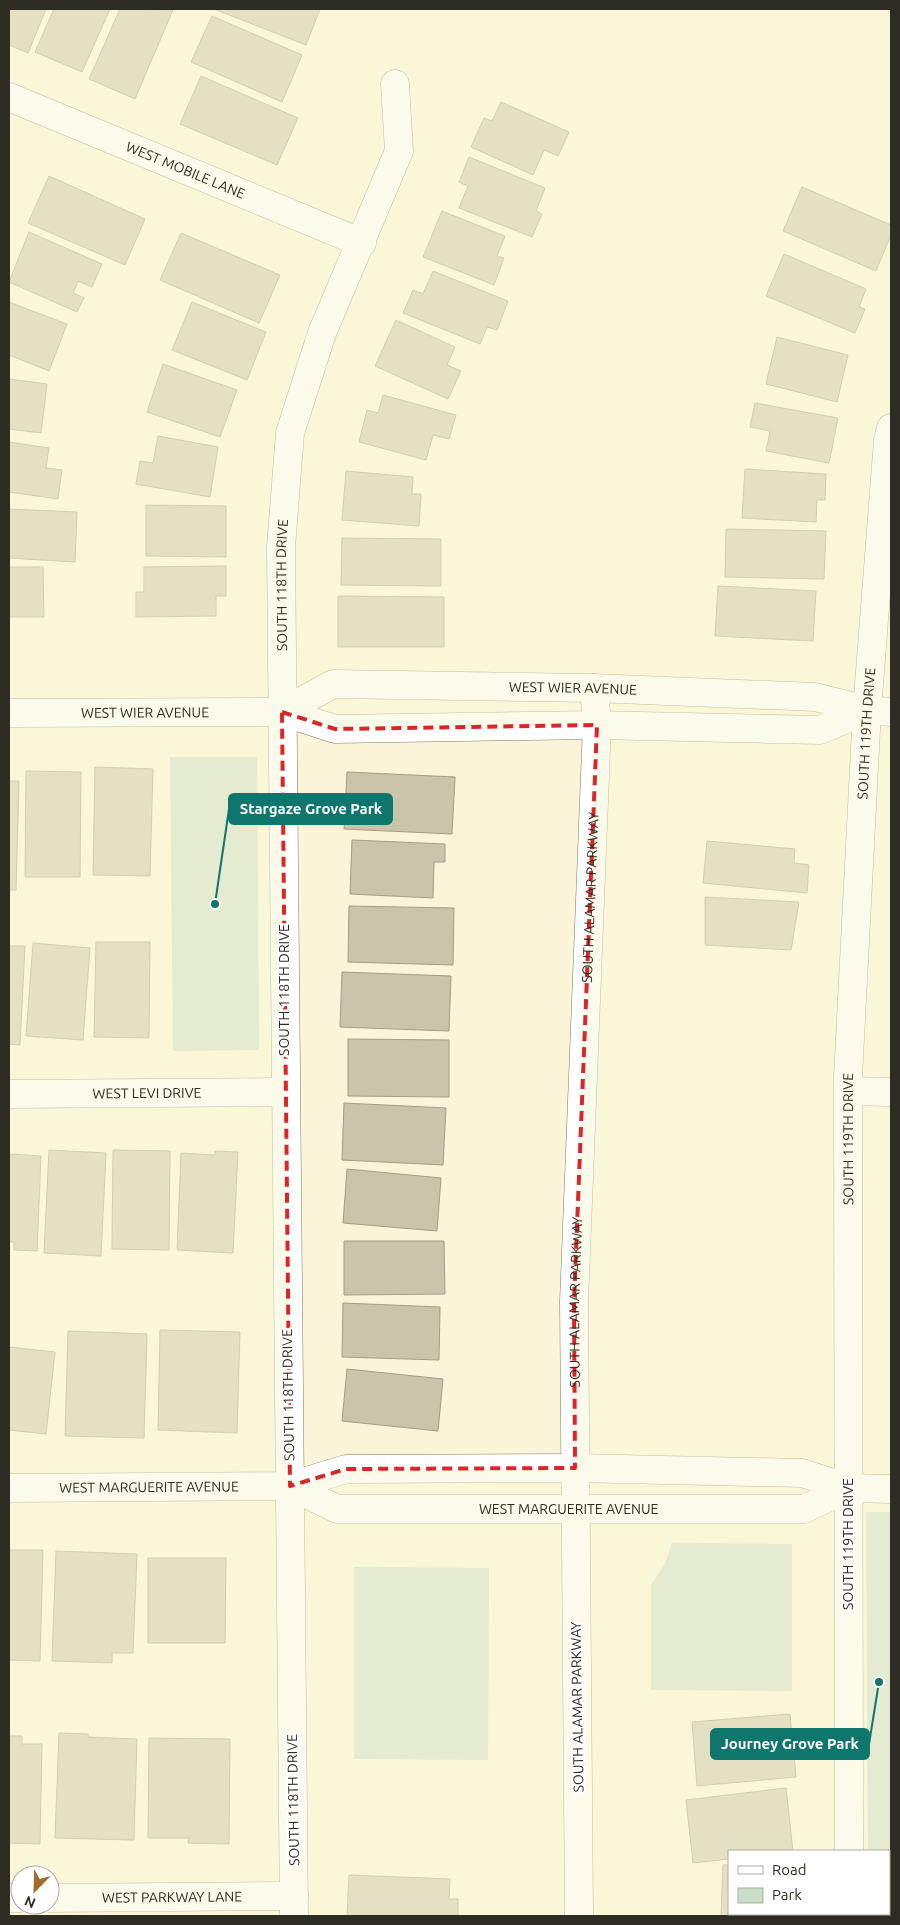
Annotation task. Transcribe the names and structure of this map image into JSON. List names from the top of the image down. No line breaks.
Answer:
{"streets":{"street":["WEST MOBILE LANE","SOUTH 118TH DRIVE","WEST WIER AVENUE","SOUTH 119TH DRIVE","SOUTH ALAMAR PARKWAY","WEST LEVI DRIVE","WEST MARGUERITE AVENUE","WEST PARKWAY LANE"]},"crossings":[["WEST MOBILE LANE","SOUTH 118TH DRIVE"],["SOUTH 118TH DRIVE","WEST WIER AVENUE"],["SOUTH 118TH DRIVE","WEST LEVI DRIVE"],["SOUTH 118TH DRIVE","WEST MARGUERITE AVENUE"],["SOUTH 118TH DRIVE","WEST PARKWAY LANE"],["WEST WIER AVENUE","SOUTH 119TH DRIVE"],["WEST WIER AVENUE","SOUTH ALAMAR PARKWAY"],["SOUTH 119TH DRIVE","WEST MARGUERITE AVENUE"],["SOUTH ALAMAR PARKWAY","WEST MARGUERITE AVENUE"]],"places":["Stargaze Grove Park","Journey Grove Park"],"legend":["Road","Park"],"north":"bottom left"}
